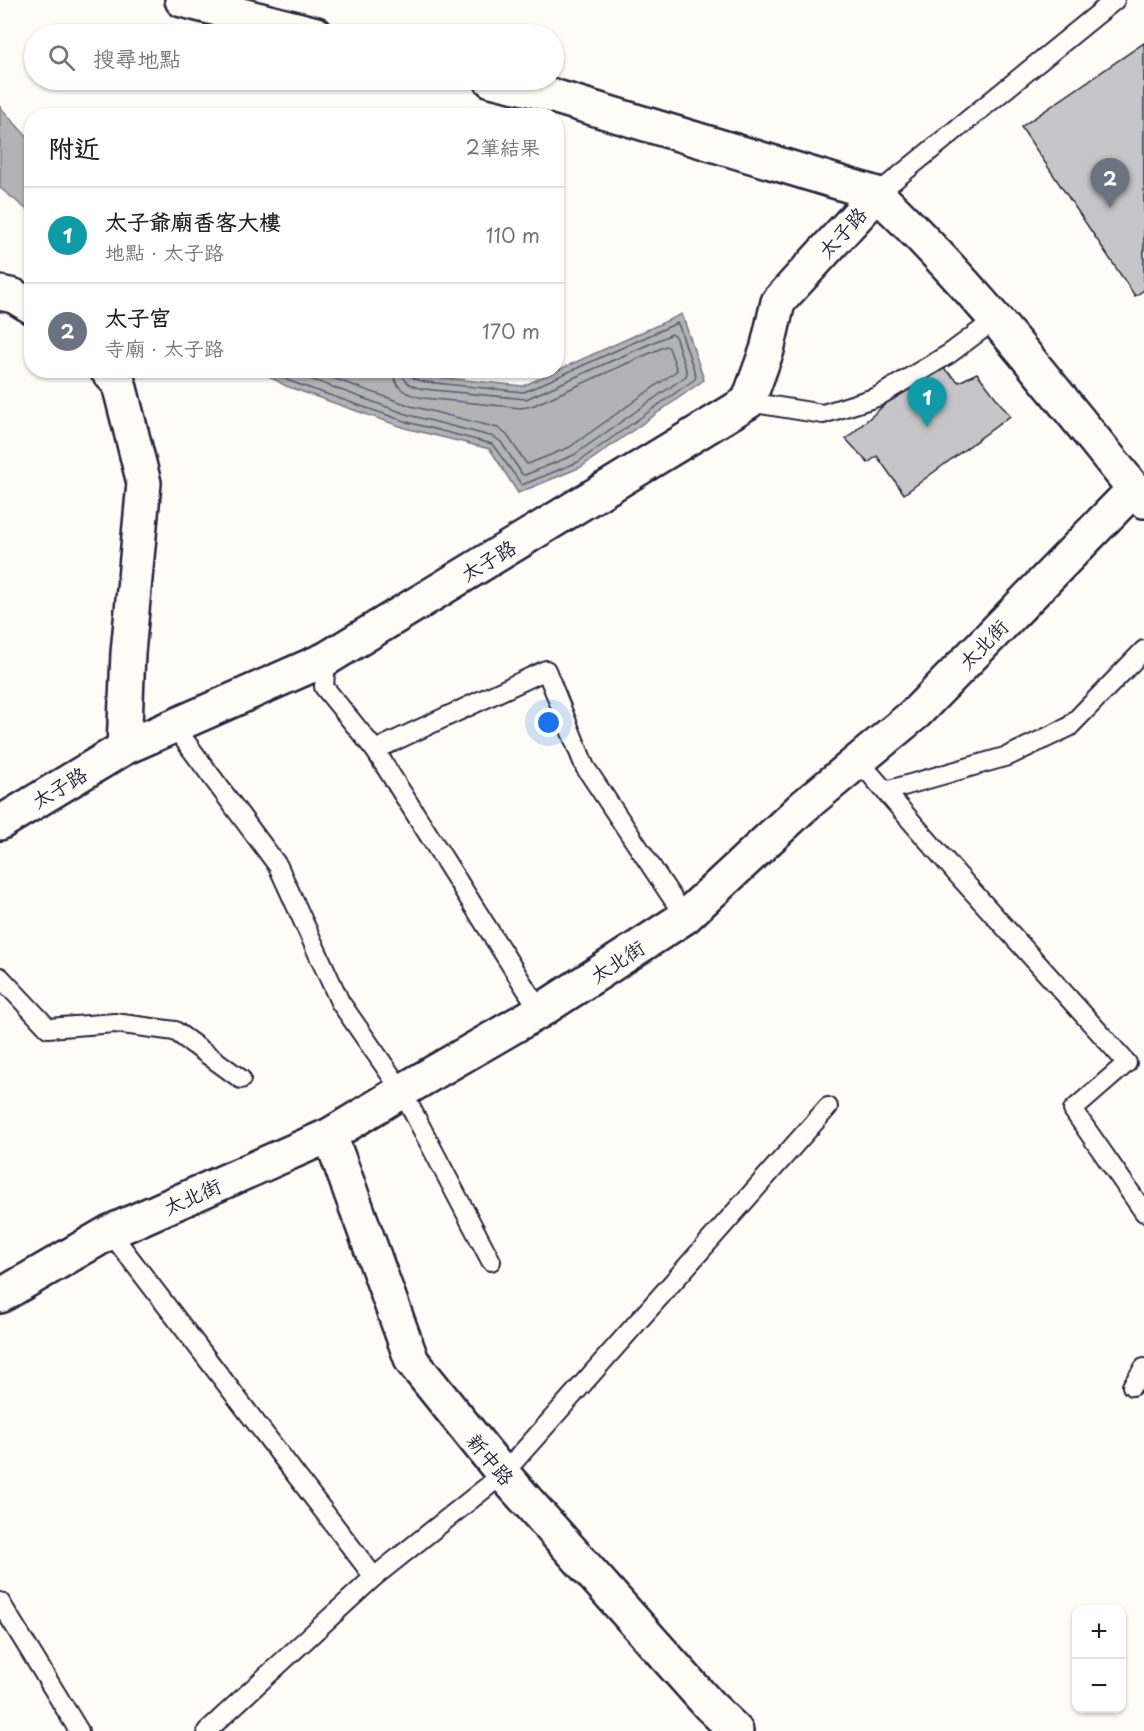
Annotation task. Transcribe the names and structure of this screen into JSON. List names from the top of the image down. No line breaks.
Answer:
{"streets":{"street":["太子路","太北街","新中路"]},"crossings":[["太北街","新中路"]],"page":{"search":"搜尋地點","heading":["附近","2筆結果"],"pins":["2","1"],"list":[{"mark":"1","name":"太子爺廟香客大樓","note":"地點 · 太子路","value":"110 m"},{"mark":"2","name":"太子宮","note":"寺廟 · 太子路","value":"170 m"}],"map_buttons":["+","−"]}}
